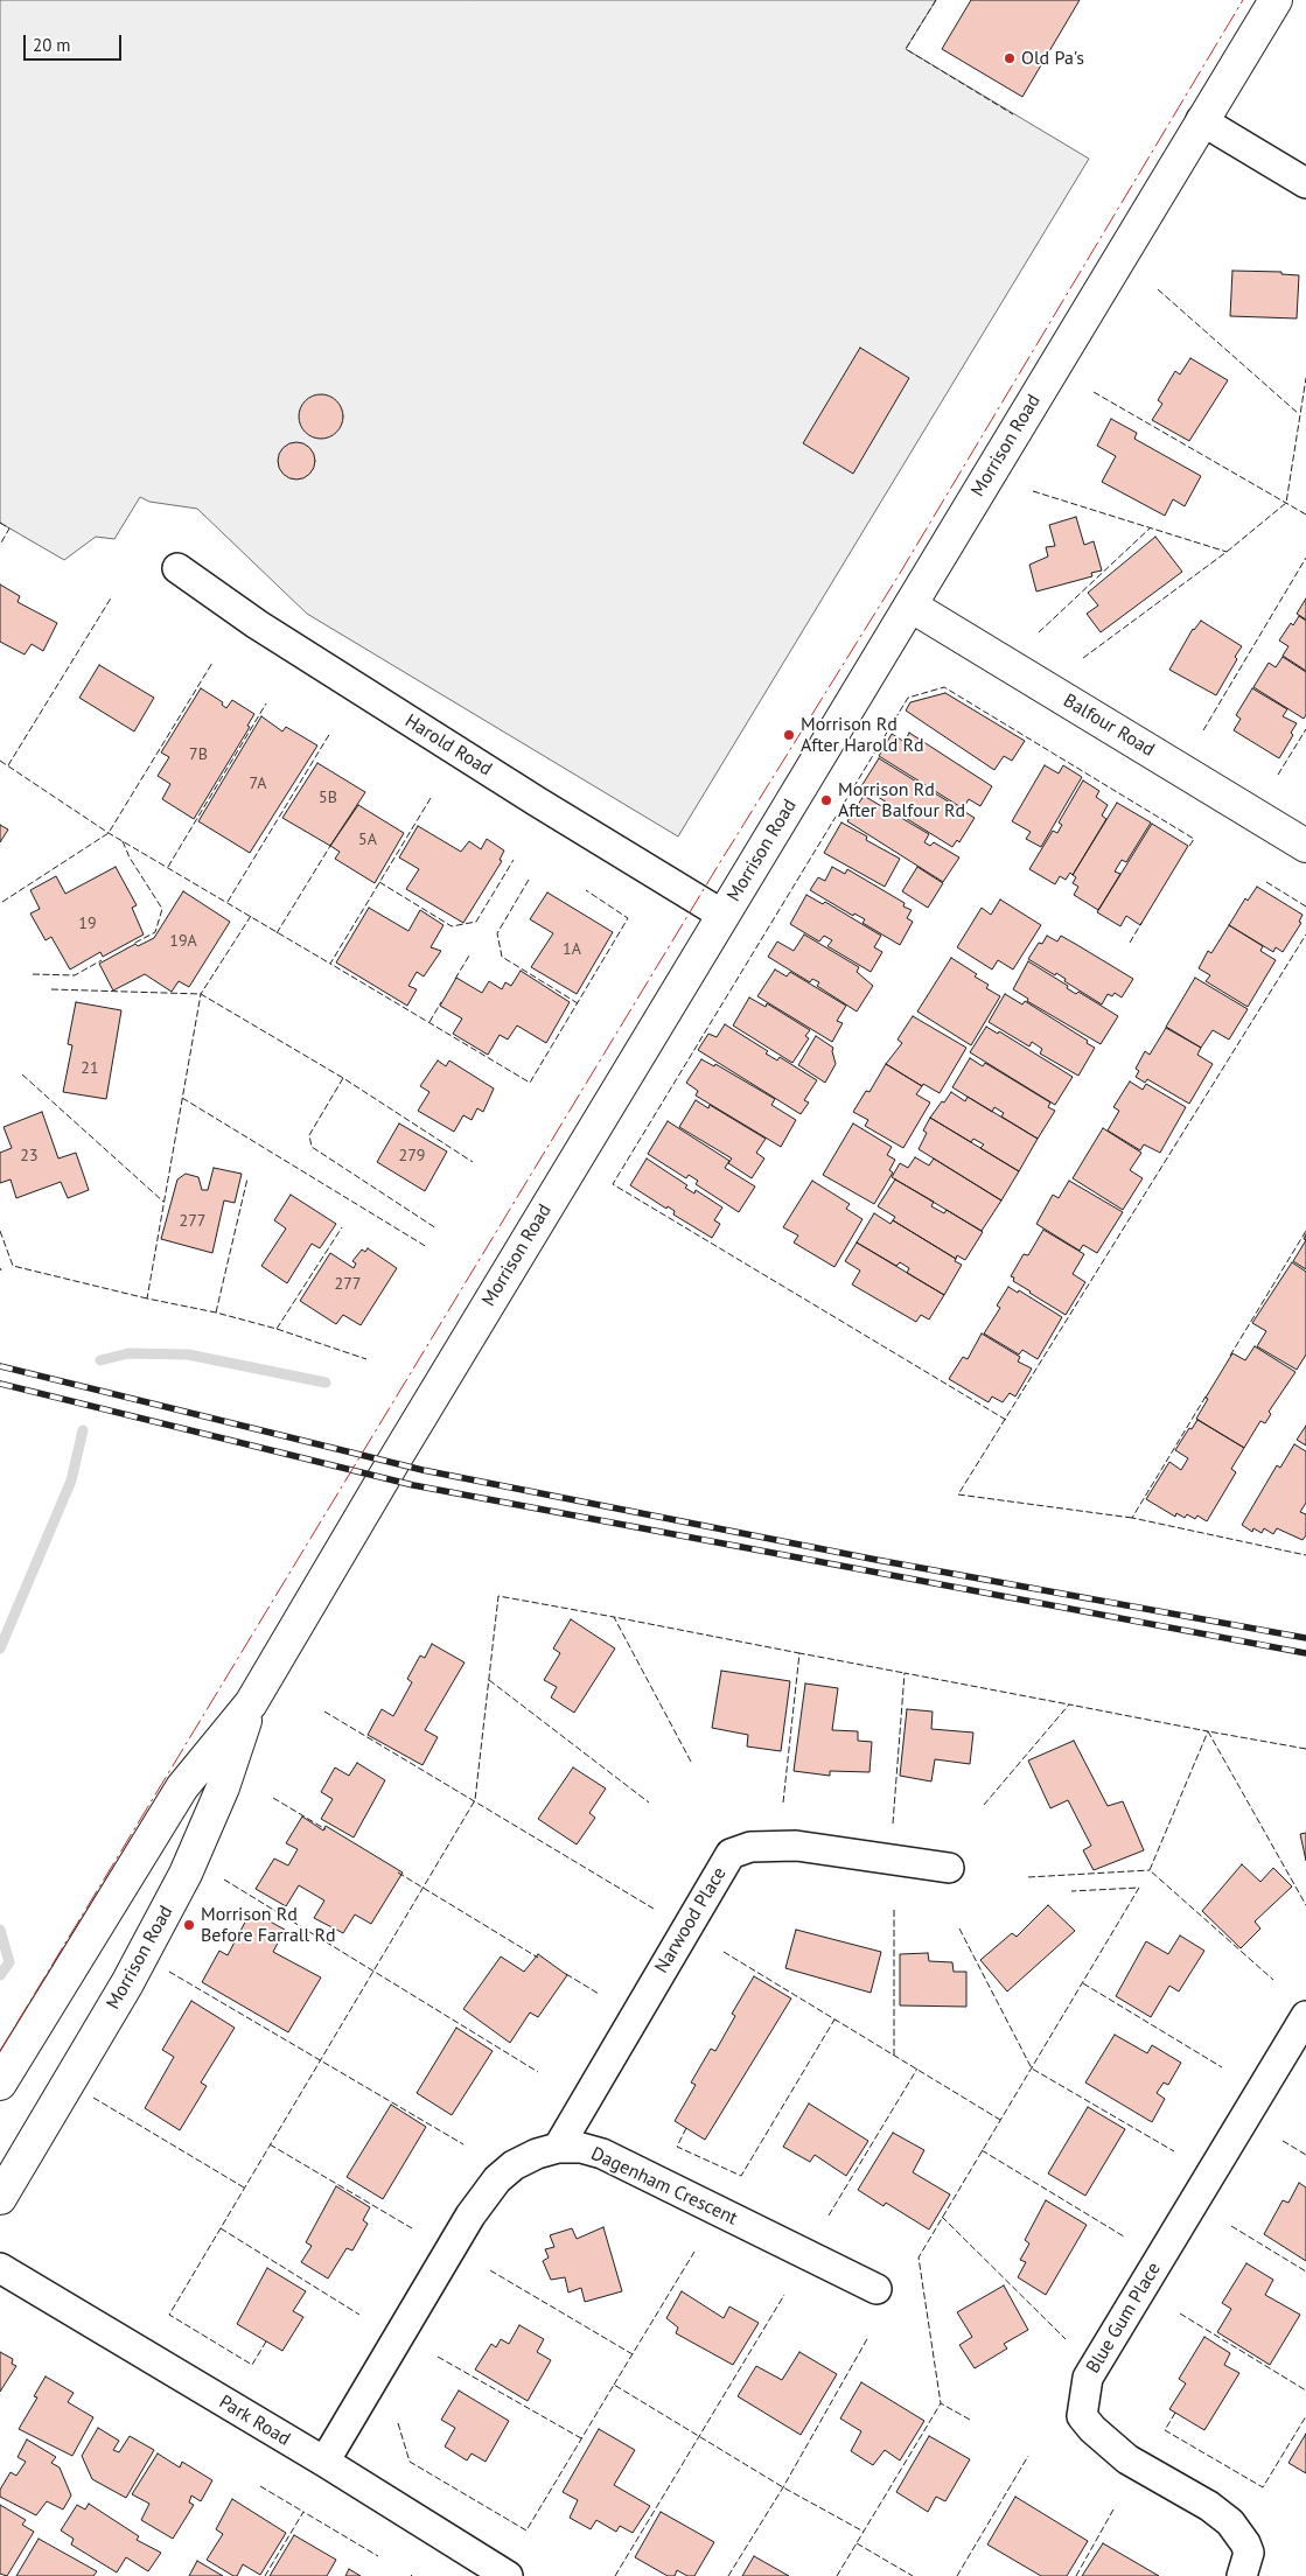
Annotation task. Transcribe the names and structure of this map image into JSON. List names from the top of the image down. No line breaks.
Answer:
{"streets":{"main road":["Morrison Road","Balfour Road"],"street":["Harold Road","Narwood Place","Dagenham Crescent","Blue Gum Place","Park Road"]},"crossings":[["Morrison Road","Balfour Road"],["Morrison Road","Harold Road"],["Narwood Place","Dagenham Crescent"],["Dagenham Crescent","Park Road"]],"places":["Old Pa's","Morrison Rd After Harold Rd","Morrison Rd After Balfour Rd","Morrison Rd Before Farrall Rd"],"house_numbers":["7B","7A","5B","5A","19","19A","1A","21","23","279","277","277"],"scale_bar":"20 m"}
